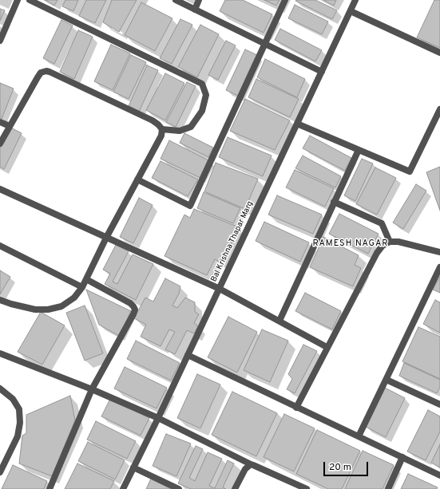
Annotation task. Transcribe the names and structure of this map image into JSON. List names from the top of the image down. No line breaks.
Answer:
{"streets":{"street":["Bal Krishna Thapar Marg"]},"districts":["RAMESH NAGAR"],"scale_bar":"20 m"}
